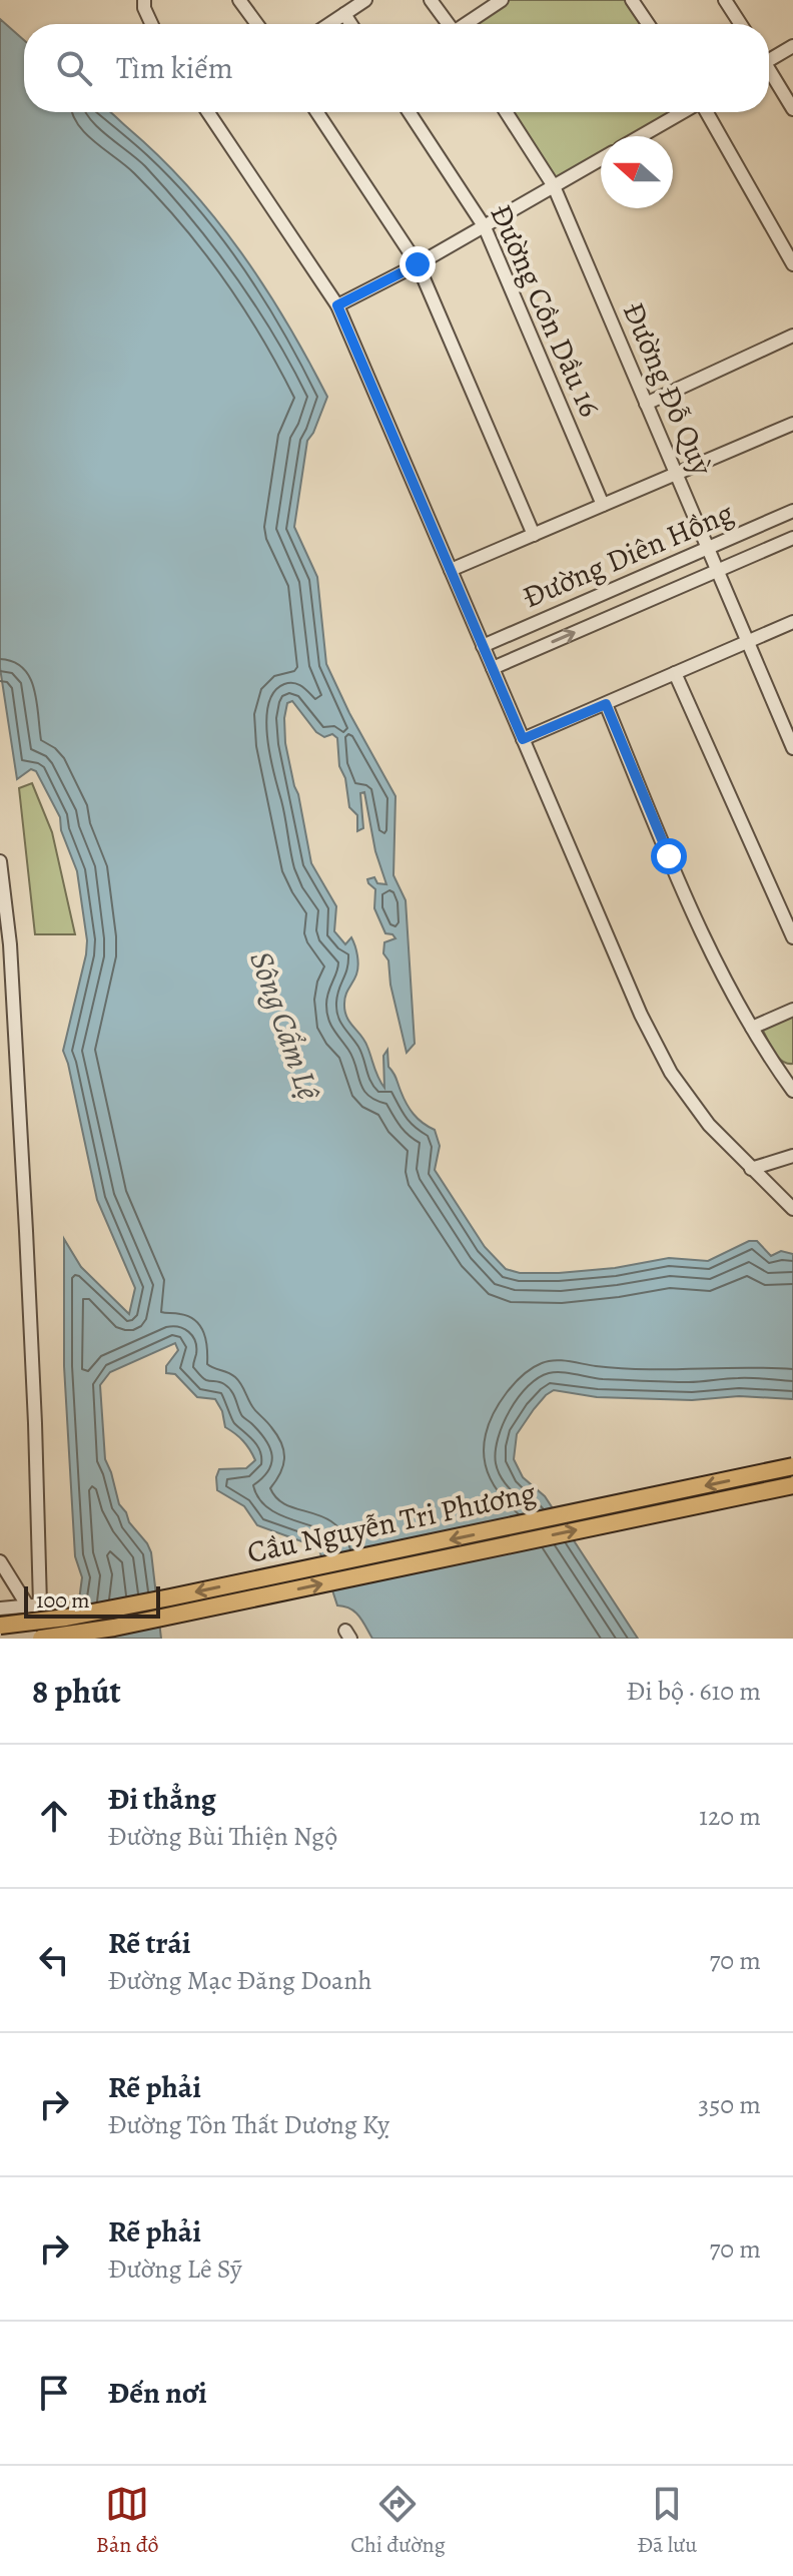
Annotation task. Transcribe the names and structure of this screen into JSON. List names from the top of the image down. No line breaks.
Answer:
{"streets":{"main road":["Cầu Nguyễn Tri Phương"],"street":["Đường Cồn Dầu 16","Đường Đỗ Quỳ","Đường Diên Hồng"]},"crossings":[["Đường Đỗ Quỳ","Đường Diên Hồng"]],"water":["Sông Cẩm Lệ"],"scale_bar":"100 m","north":"left","page":{"search":"Tìm kiếm","scale":"100 m","heading":["8 phút","Đi bộ · 610 m"],"list":[["Đi thẳng","Đường Bùi Thiện Ngộ","120 m"],["Rẽ trái","Đường Mạc Đăng Doanh","70 m"],["Rẽ phải","Đường Tôn Thất Dương Kỵ","350 m"],["Rẽ phải","Đường Lê Sỹ","70 m"],"Đến nơi"],"nav":["Bản đồ","Chỉ đường","Đã lưu"]}}
